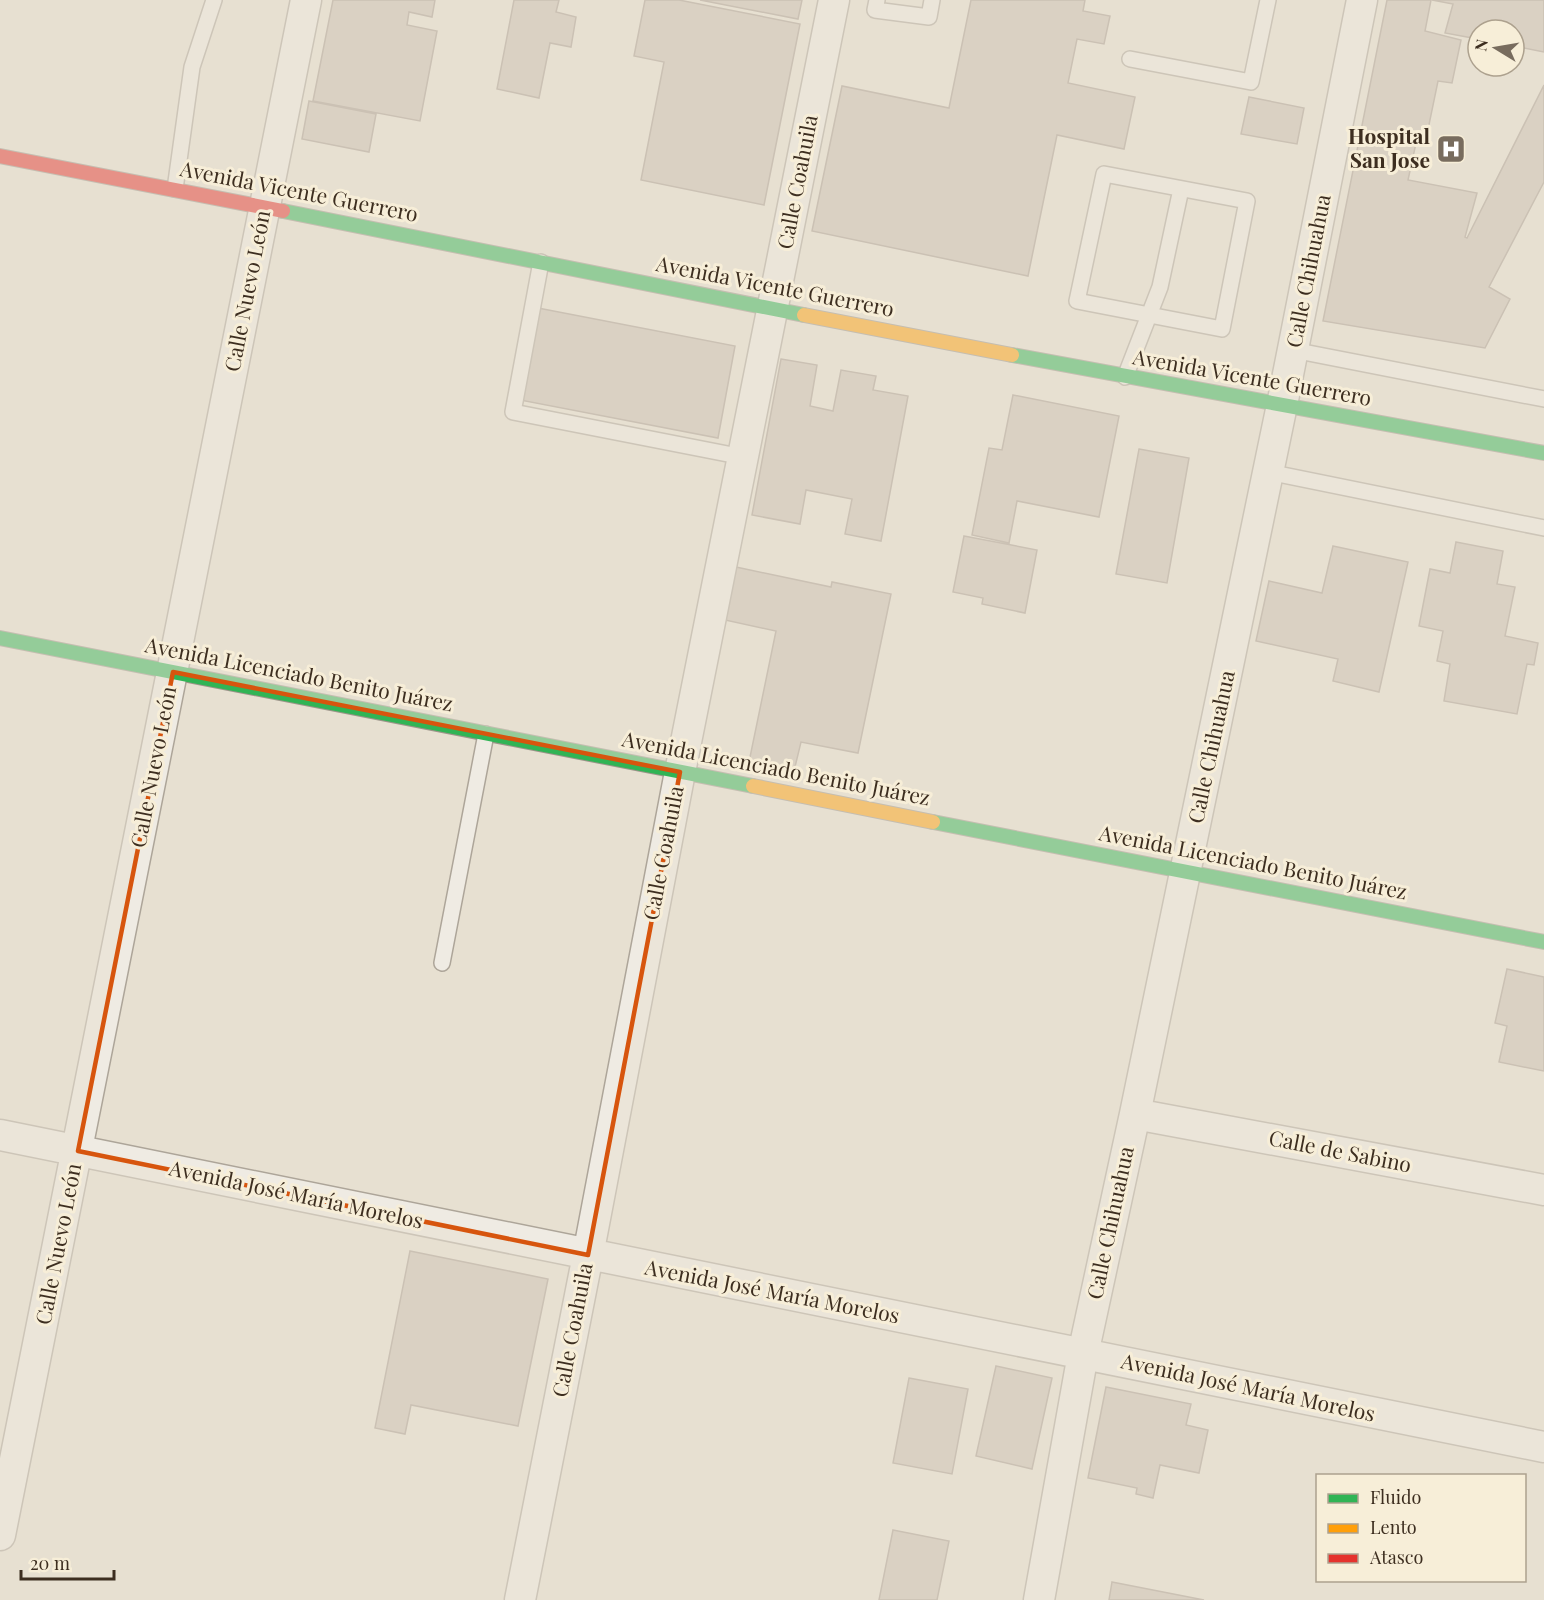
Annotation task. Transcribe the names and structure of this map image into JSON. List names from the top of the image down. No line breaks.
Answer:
{"streets":{"main road":["Avenida Vicente Guerrero","Avenida Licenciado Benito Juárez"],"street":["Calle Coahuila","Calle Chihuahua","Calle Nuevo León","Calle de Sabino","Avenida José María Morelos"]},"crossings":[["Calle Coahuila","Avenida Vicente Guerrero"],["Calle Coahuila","Avenida Licenciado Benito Juárez"],["Calle Coahuila","Avenida José María Morelos"],["Avenida Vicente Guerrero","Calle Chihuahua"],["Avenida Vicente Guerrero","Calle Nuevo León"],["Calle Chihuahua","Avenida Licenciado Benito Juárez"],["Calle Chihuahua","Calle de Sabino"],["Calle Chihuahua","Avenida José María Morelos"],["Calle Nuevo León","Avenida Licenciado Benito Juárez"],["Calle Nuevo León","Avenida José María Morelos"]],"places":{"hospital":["Hospital San Jose"]},"legend":["Fluido","Lento","Atasco"],"scale_bar":"20 m","north":"left"}
